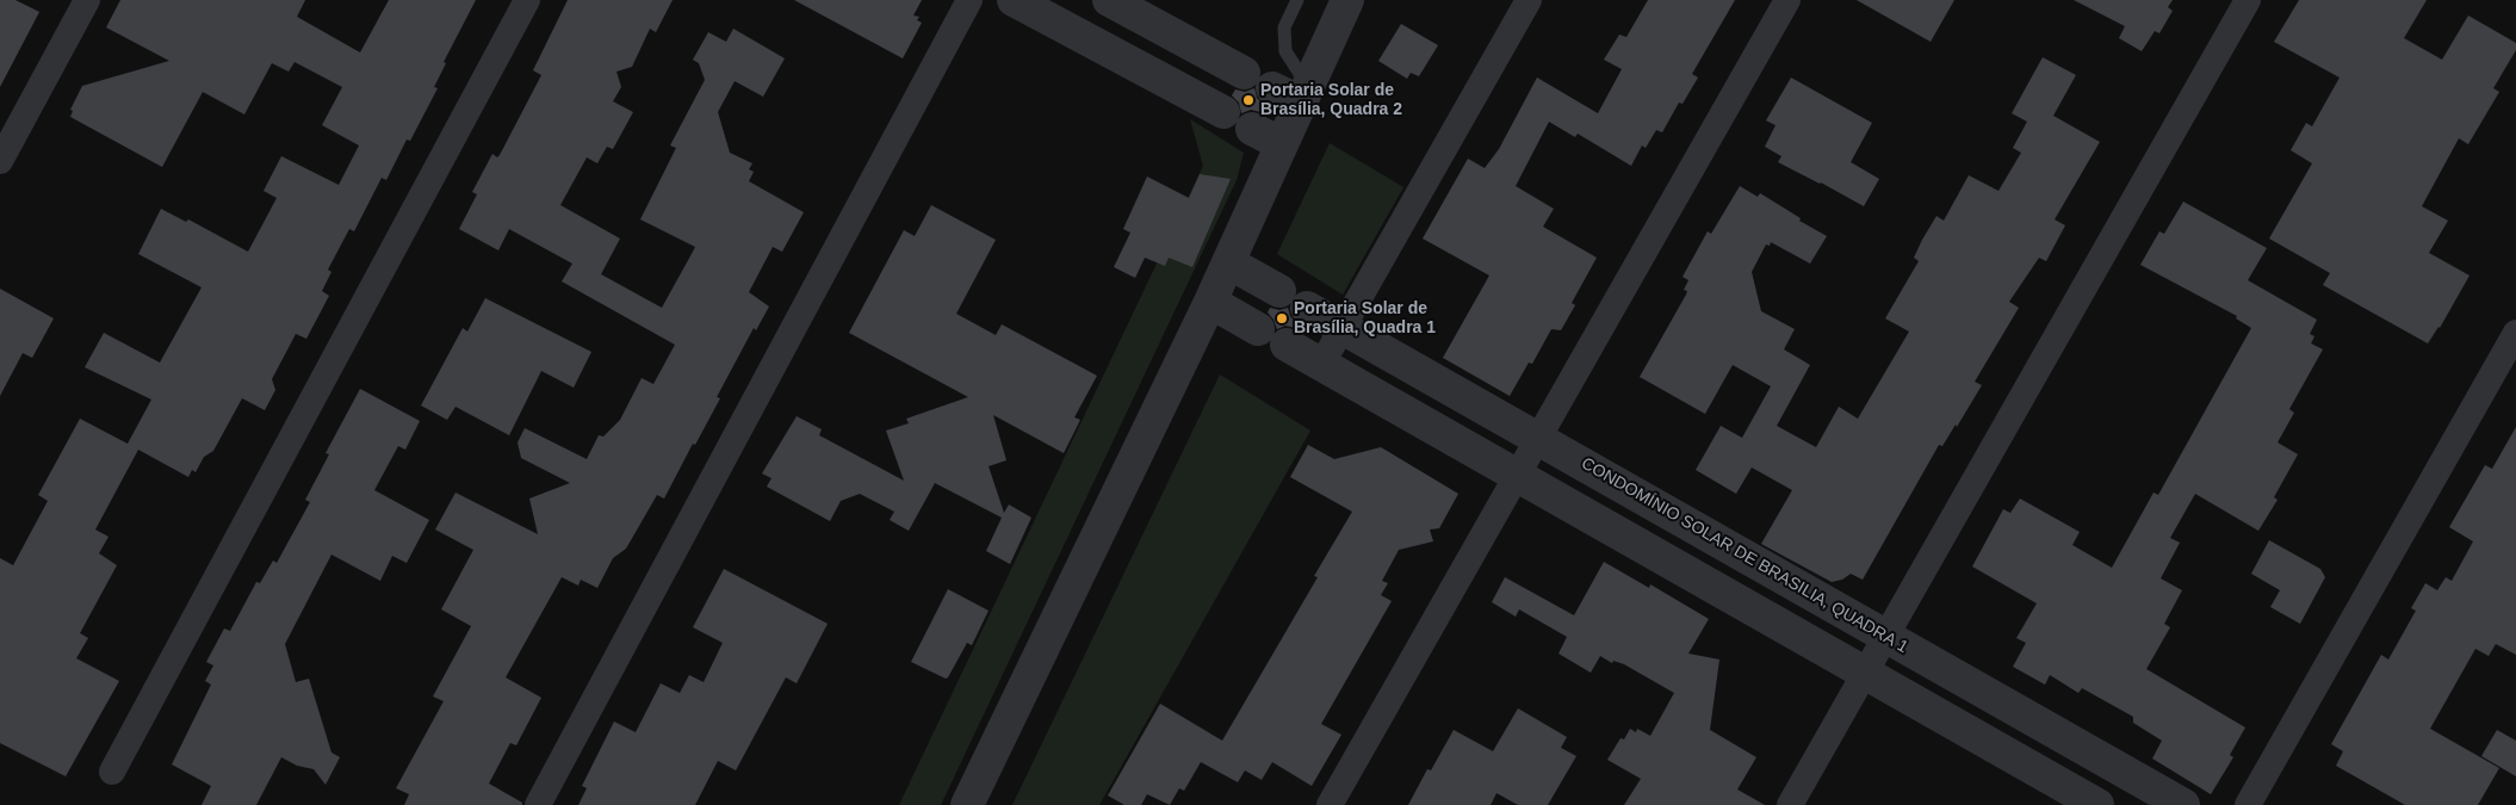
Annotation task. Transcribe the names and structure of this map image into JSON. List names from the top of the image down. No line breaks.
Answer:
{"streets":{"street":["CONDOMÍNIO SOLAR DE BRASILIA, QUADRA 1"]},"places":["Portaria Solar de Brasília, Quadra 2","Portaria Solar de Brasília, Quadra 1"]}
